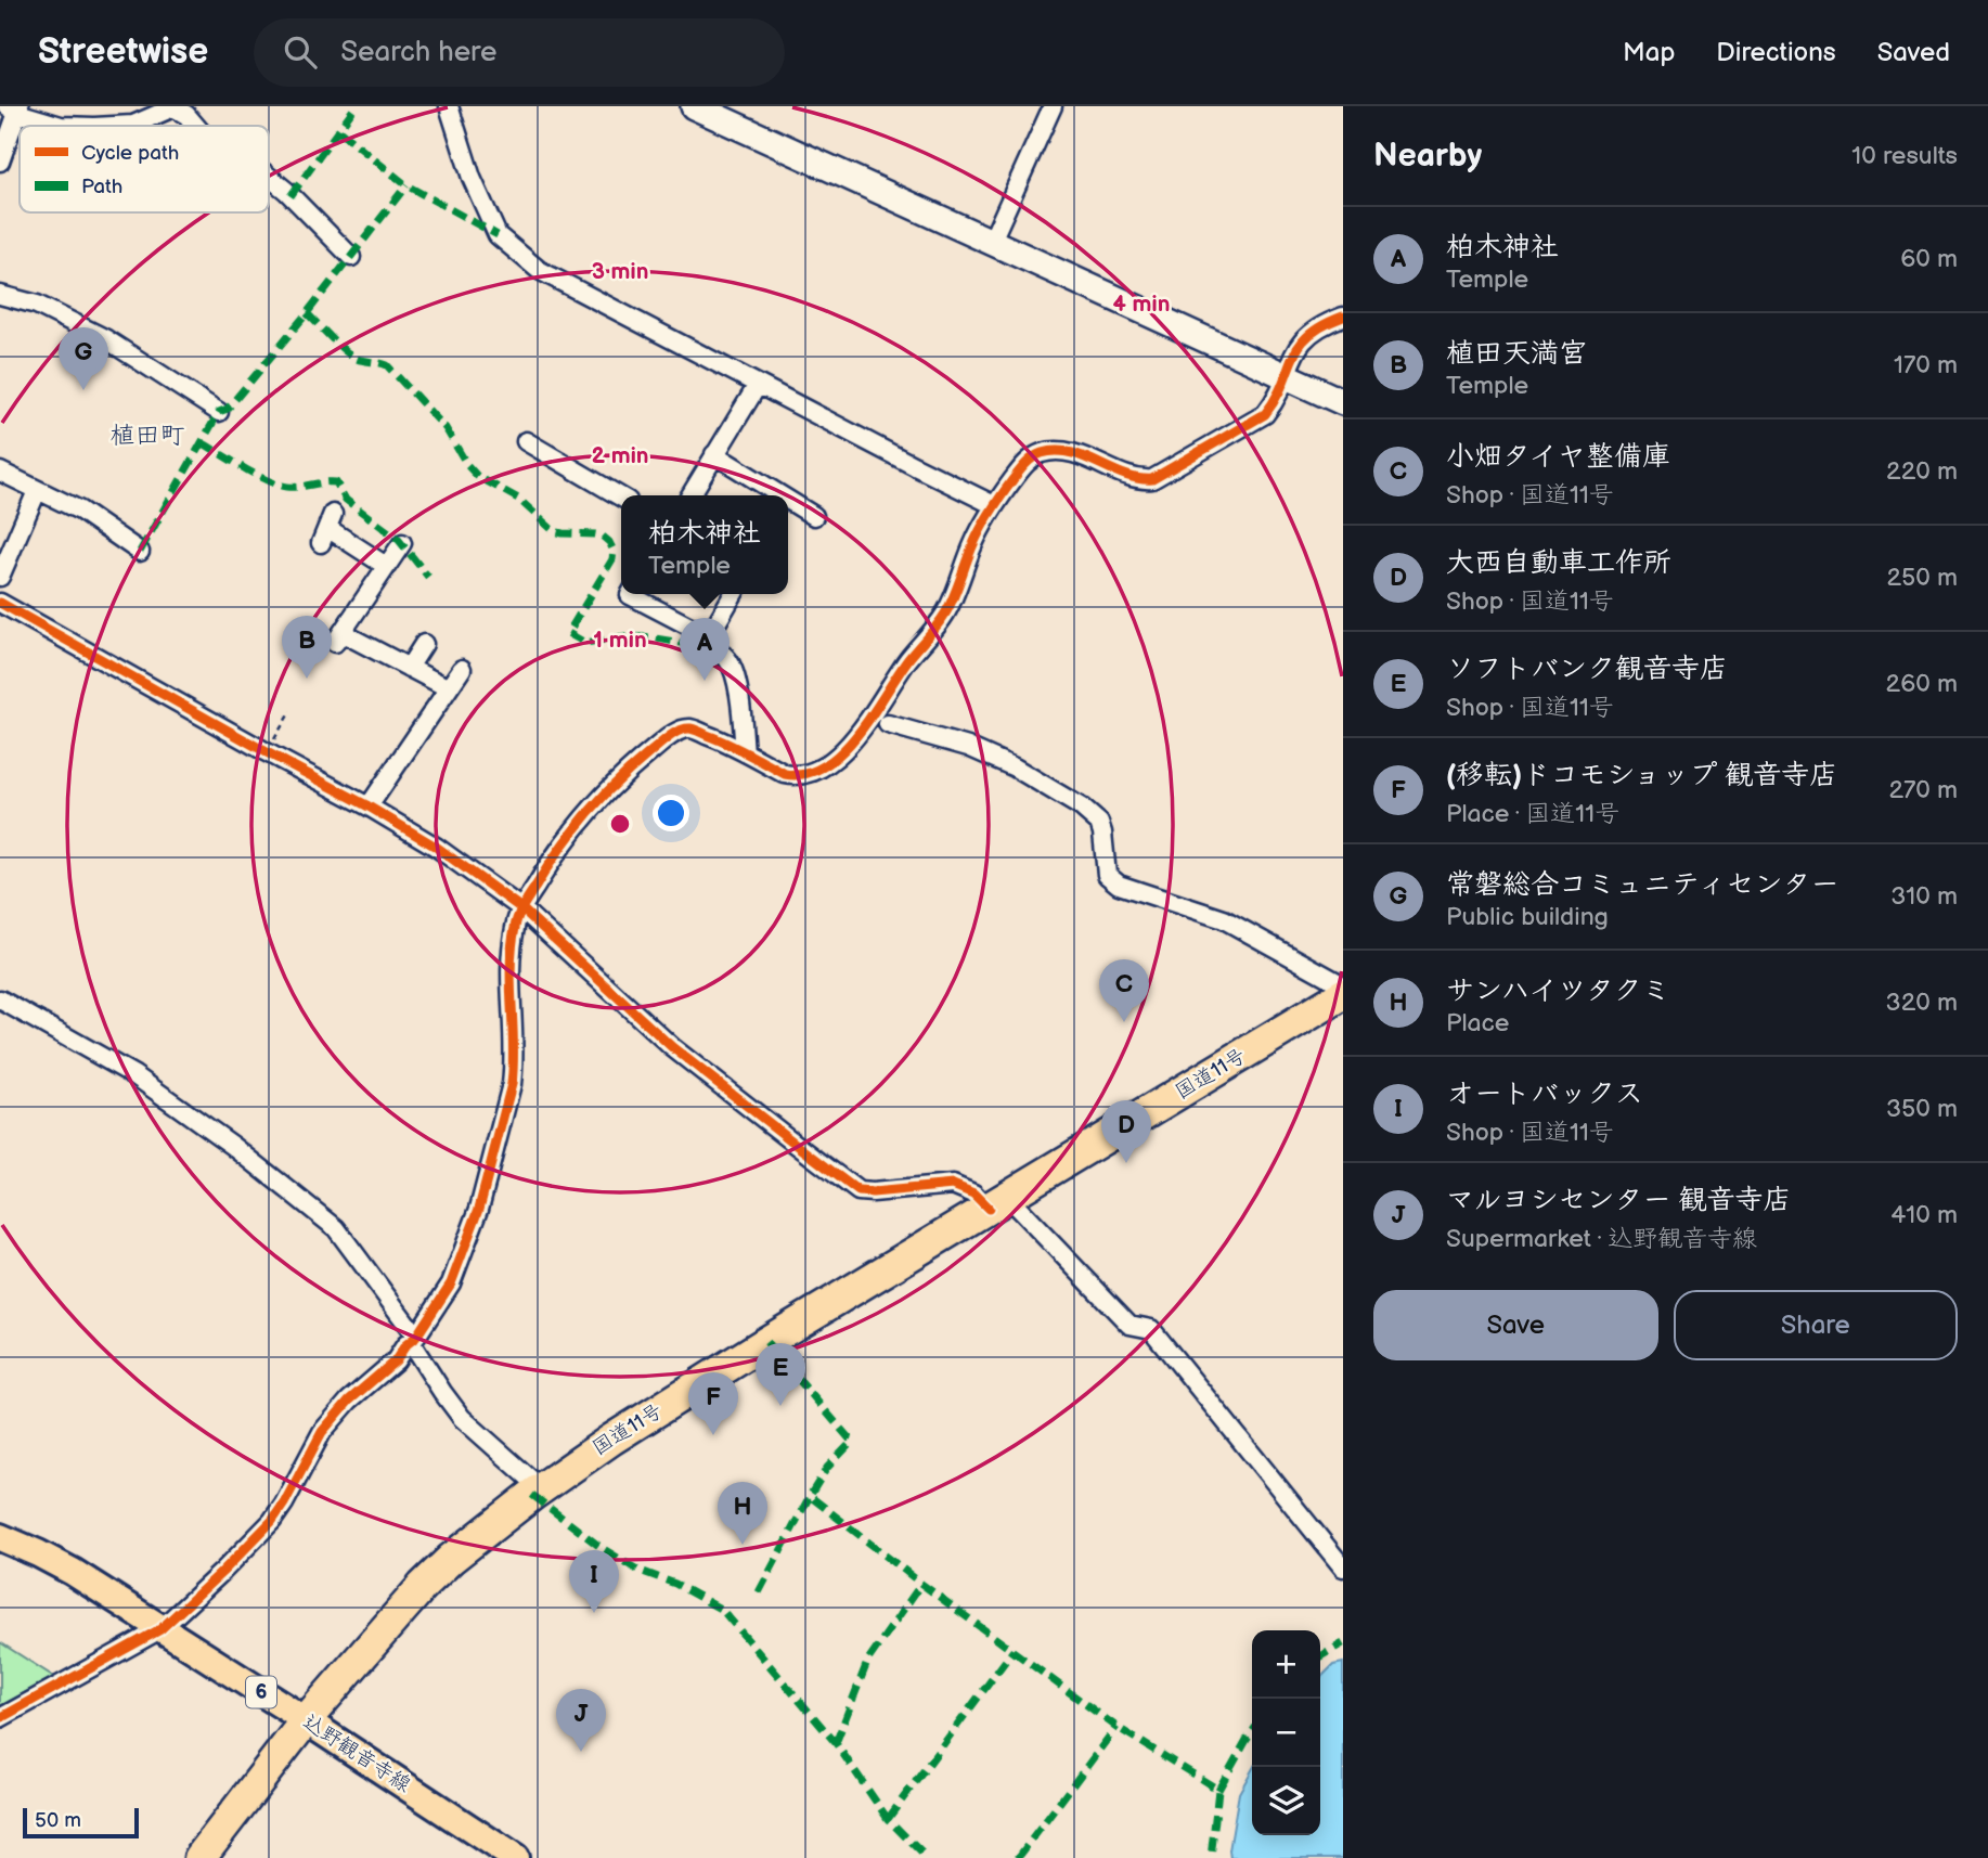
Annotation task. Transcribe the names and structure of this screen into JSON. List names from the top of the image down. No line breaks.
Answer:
{"streets":{"highway":["国道11号"],"main road":["6","込野観音寺線"]},"crossings":[["国道11号","込野観音寺線"]],"districts":["植田町"],"legend":["Cycle path","Path"],"scale_bar":"50 m","page":{"header":"Streetwise","search":"Search here","nav":["Map","Directions","Saved"],"heading":["Nearby","10 results"],"list":[{"mark":"A","name":"柏木神社","note":"Temple","value":"60 m"},{"mark":"B","name":"植田天満宮","note":"Temple","value":"170 m"},{"mark":"C","name":"小畑タイヤ整備庫","note":"Shop · 国道11号","value":"220 m"},{"mark":"D","name":"大西自動車工作所","note":"Shop · 国道11号","value":"250 m"},{"mark":"E","name":"ソフトバンク観音寺店","note":"Shop · 国道11号","value":"260 m"},{"mark":"F","name":"(移転)ドコモショップ 観音寺店","note":"Place · 国道11号","value":"270 m"},{"mark":"G","name":"常磐総合コミュニティセンター","note":"Public building","value":"310 m"},{"mark":"H","name":"サンハイツタクミ","note":"Place","value":"320 m"},{"mark":"I","name":"オートバックス","note":"Shop · 国道11号","value":"350 m"},{"mark":"J","name":"マルヨシセンター 観音寺店","note":"Supermarket · 込野観音寺線","value":"410 m"}],"pins":["G","B","A","C","D","E","F","H","I","J"],"popup":["柏木神社","Temple"],"buttons":["Save","Share"],"map_buttons":["+","−"],"scale":"50 m"},"rings":["3 min","4 min","2 min","1 min"]}
